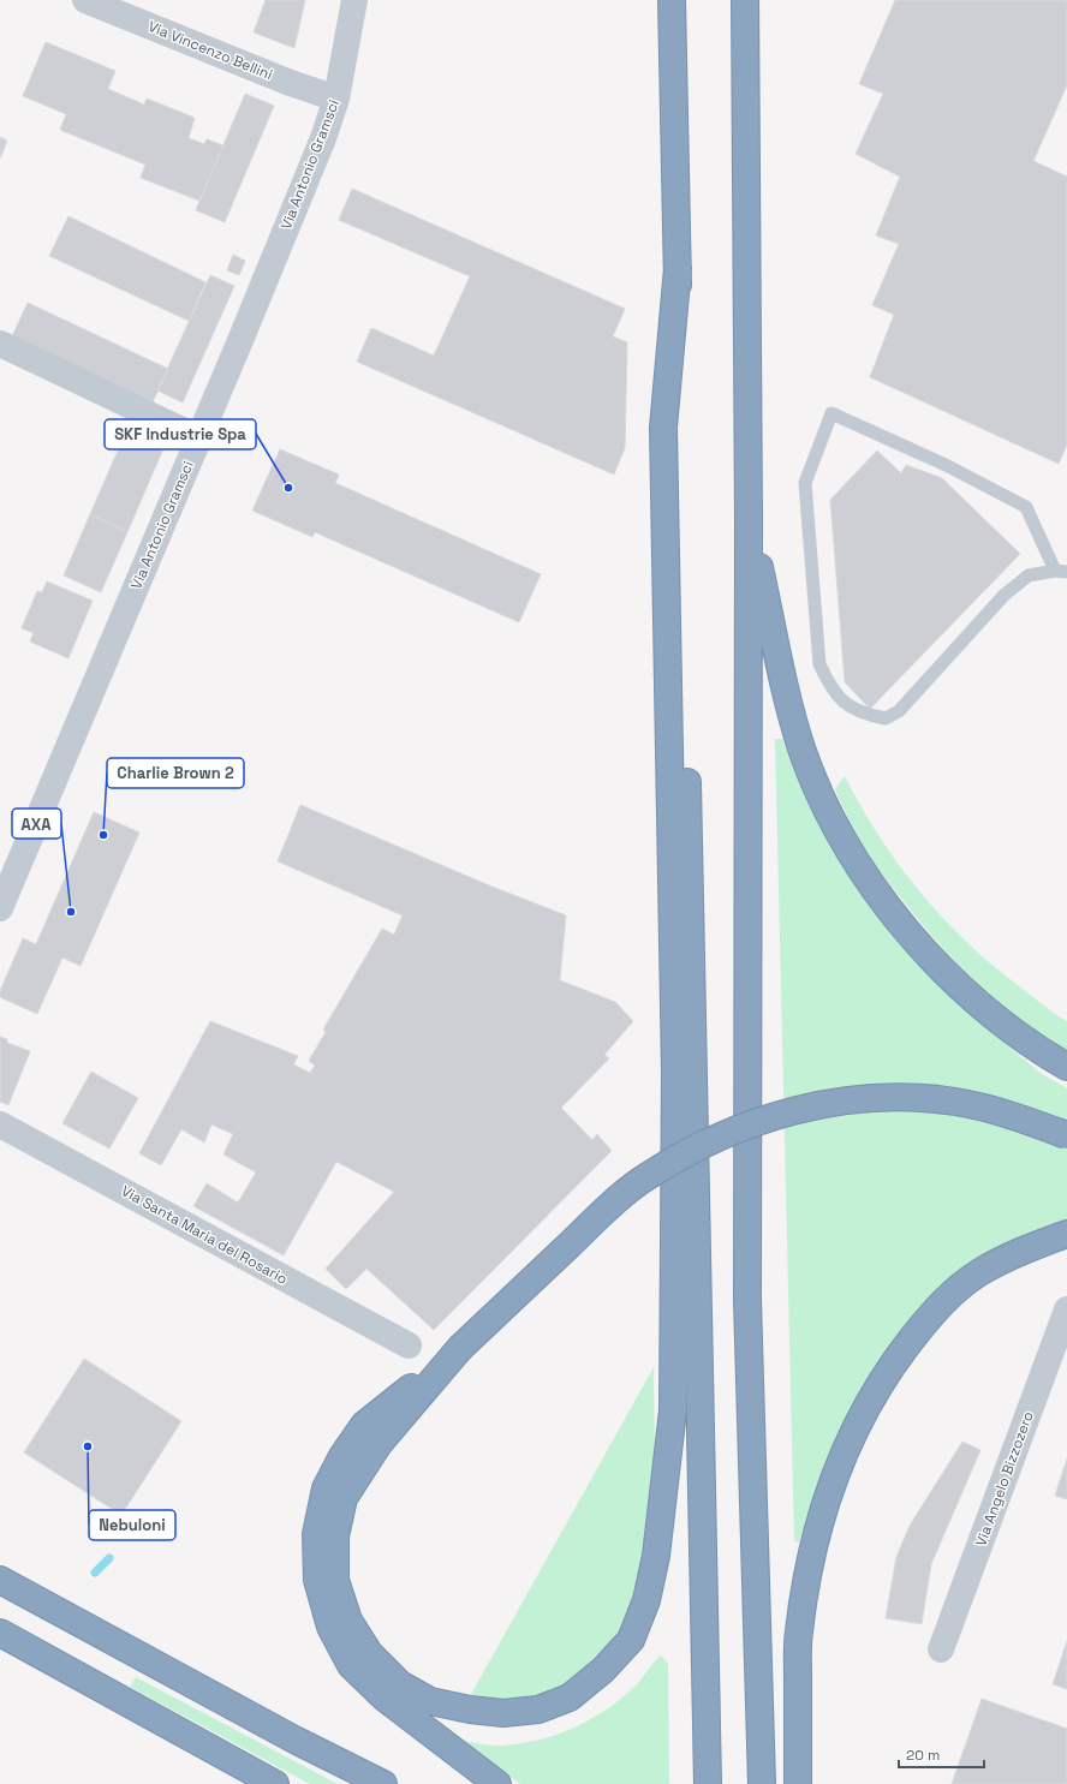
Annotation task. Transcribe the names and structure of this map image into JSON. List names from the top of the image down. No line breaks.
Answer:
{"streets":{"street":["Via Vincenzo Bellini","Via Antonio Gramsci","Via Santa Maria del Rosario","Via Angelo Bizzozero"]},"crossings":[["Via Vincenzo Bellini","Via Antonio Gramsci"]],"places":["SKF Industrie Spa","Charlie Brown 2","AXA","Nebuloni"],"scale_bar":"20 m"}
